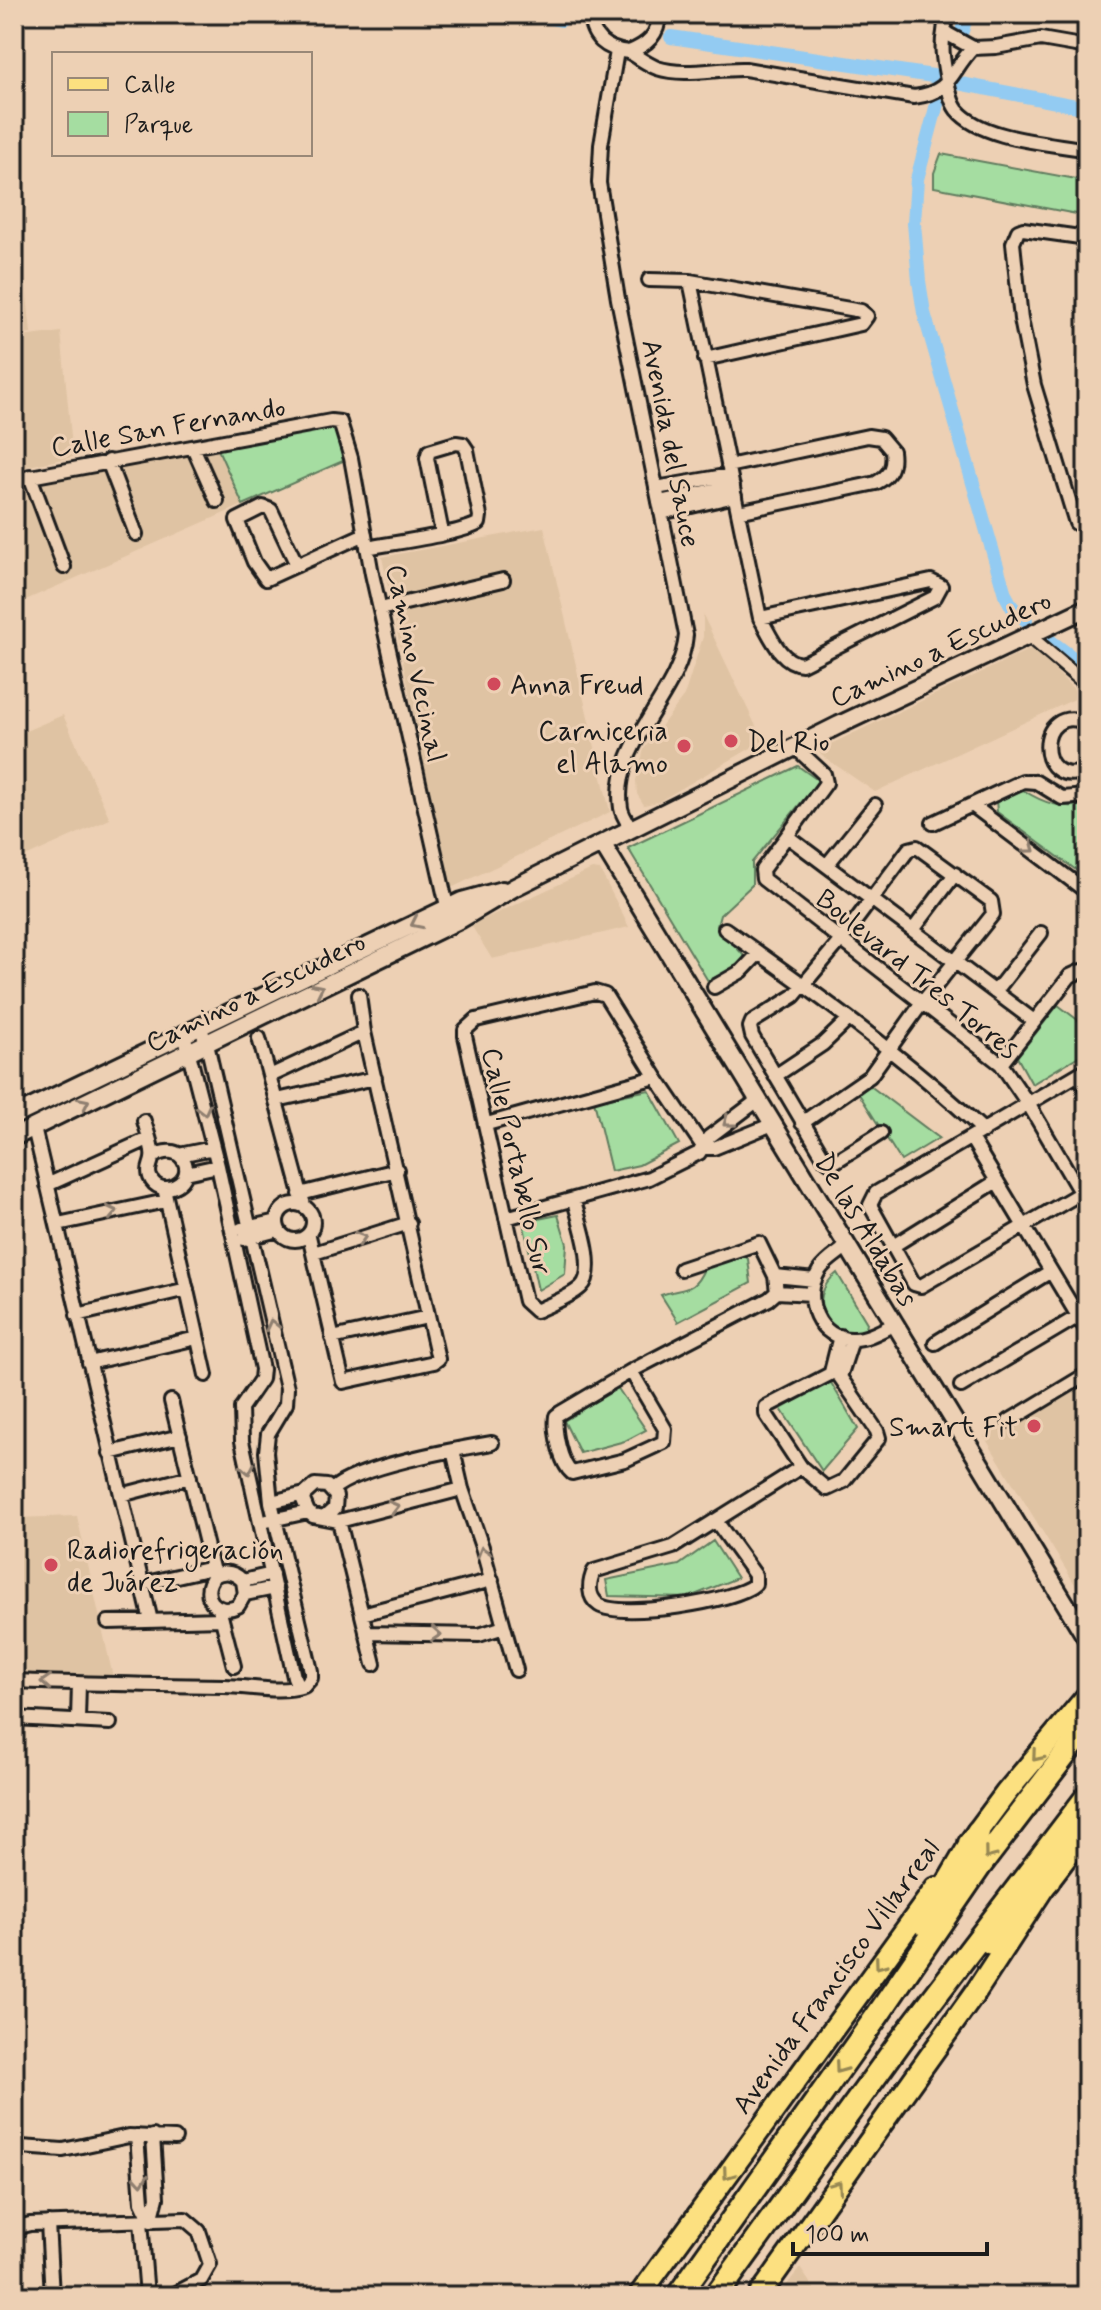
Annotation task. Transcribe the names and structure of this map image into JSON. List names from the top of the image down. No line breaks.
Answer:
{"streets":{"highway":["Avenida Francisco Villarreal"],"street":["Calle San Fernando","Avenida del Sauce","Camino a Escudero","Camino Vecinal","Boulevard Tres Torres","Calle Portabello Sur","De las Aldabas"]},"crossings":[["Calle San Fernando","Camino Vecinal"],["Avenida del Sauce","Camino a Escudero"],["Camino a Escudero","Camino Vecinal"],["Camino a Escudero","De las Aldabas"]],"places":["Anna Freud","Del Rio","Carniceria el Alamo","Smart Fit","Radiorefrigeración de Juárez"],"legend":["Calle","Parque"],"scale_bar":"100 m"}
